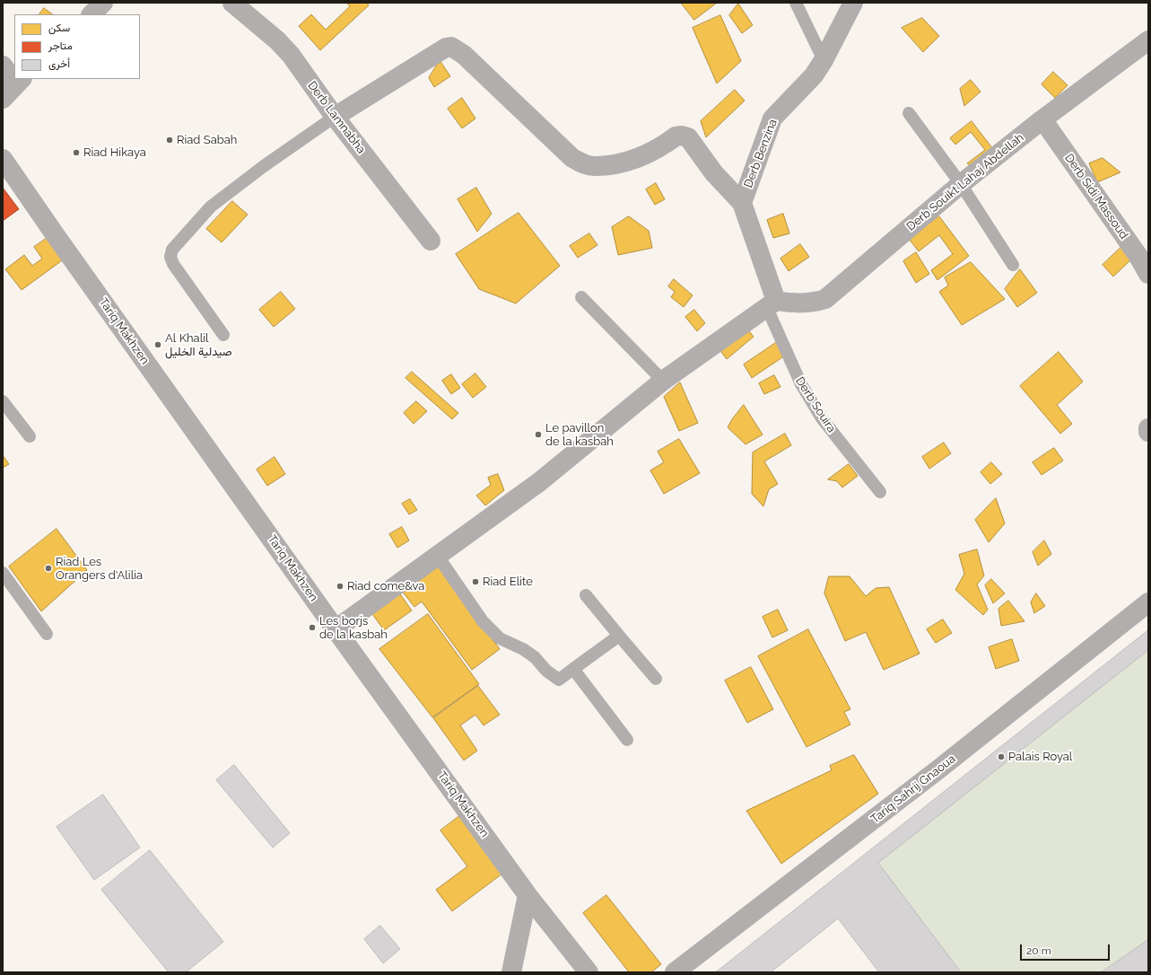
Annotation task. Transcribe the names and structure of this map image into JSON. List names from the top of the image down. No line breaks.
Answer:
{"streets":{"street":["Derb Lamnabha","Derb Benzina","Derb Souikt Lahaj Abdellah","Derb Sidi Massoud","Tariq Makhzen","Tariq Sahrij Gnaoua"],"lane":["Derb Souira"]},"crossings":[["Derb Benzina","Derb Souikt Lahaj Abdellah"],["Derb Benzina","Derb Souira"],["Derb Souikt Lahaj Abdellah","Derb Sidi Massoud"],["Derb Souikt Lahaj Abdellah","Derb Souira"]],"places":["Riad Sabah","Riad Hikaya","Al Khalil صيدلية الخليل","Le pavillon de la kasbah","Riad Les Orangers d'Alilia","Riad Elite","Riad come&va","Les borjs de la kasbah","Palais Royal"],"legend":["سكن","متاجر","أخرى"],"scale_bar":"20 m"}
